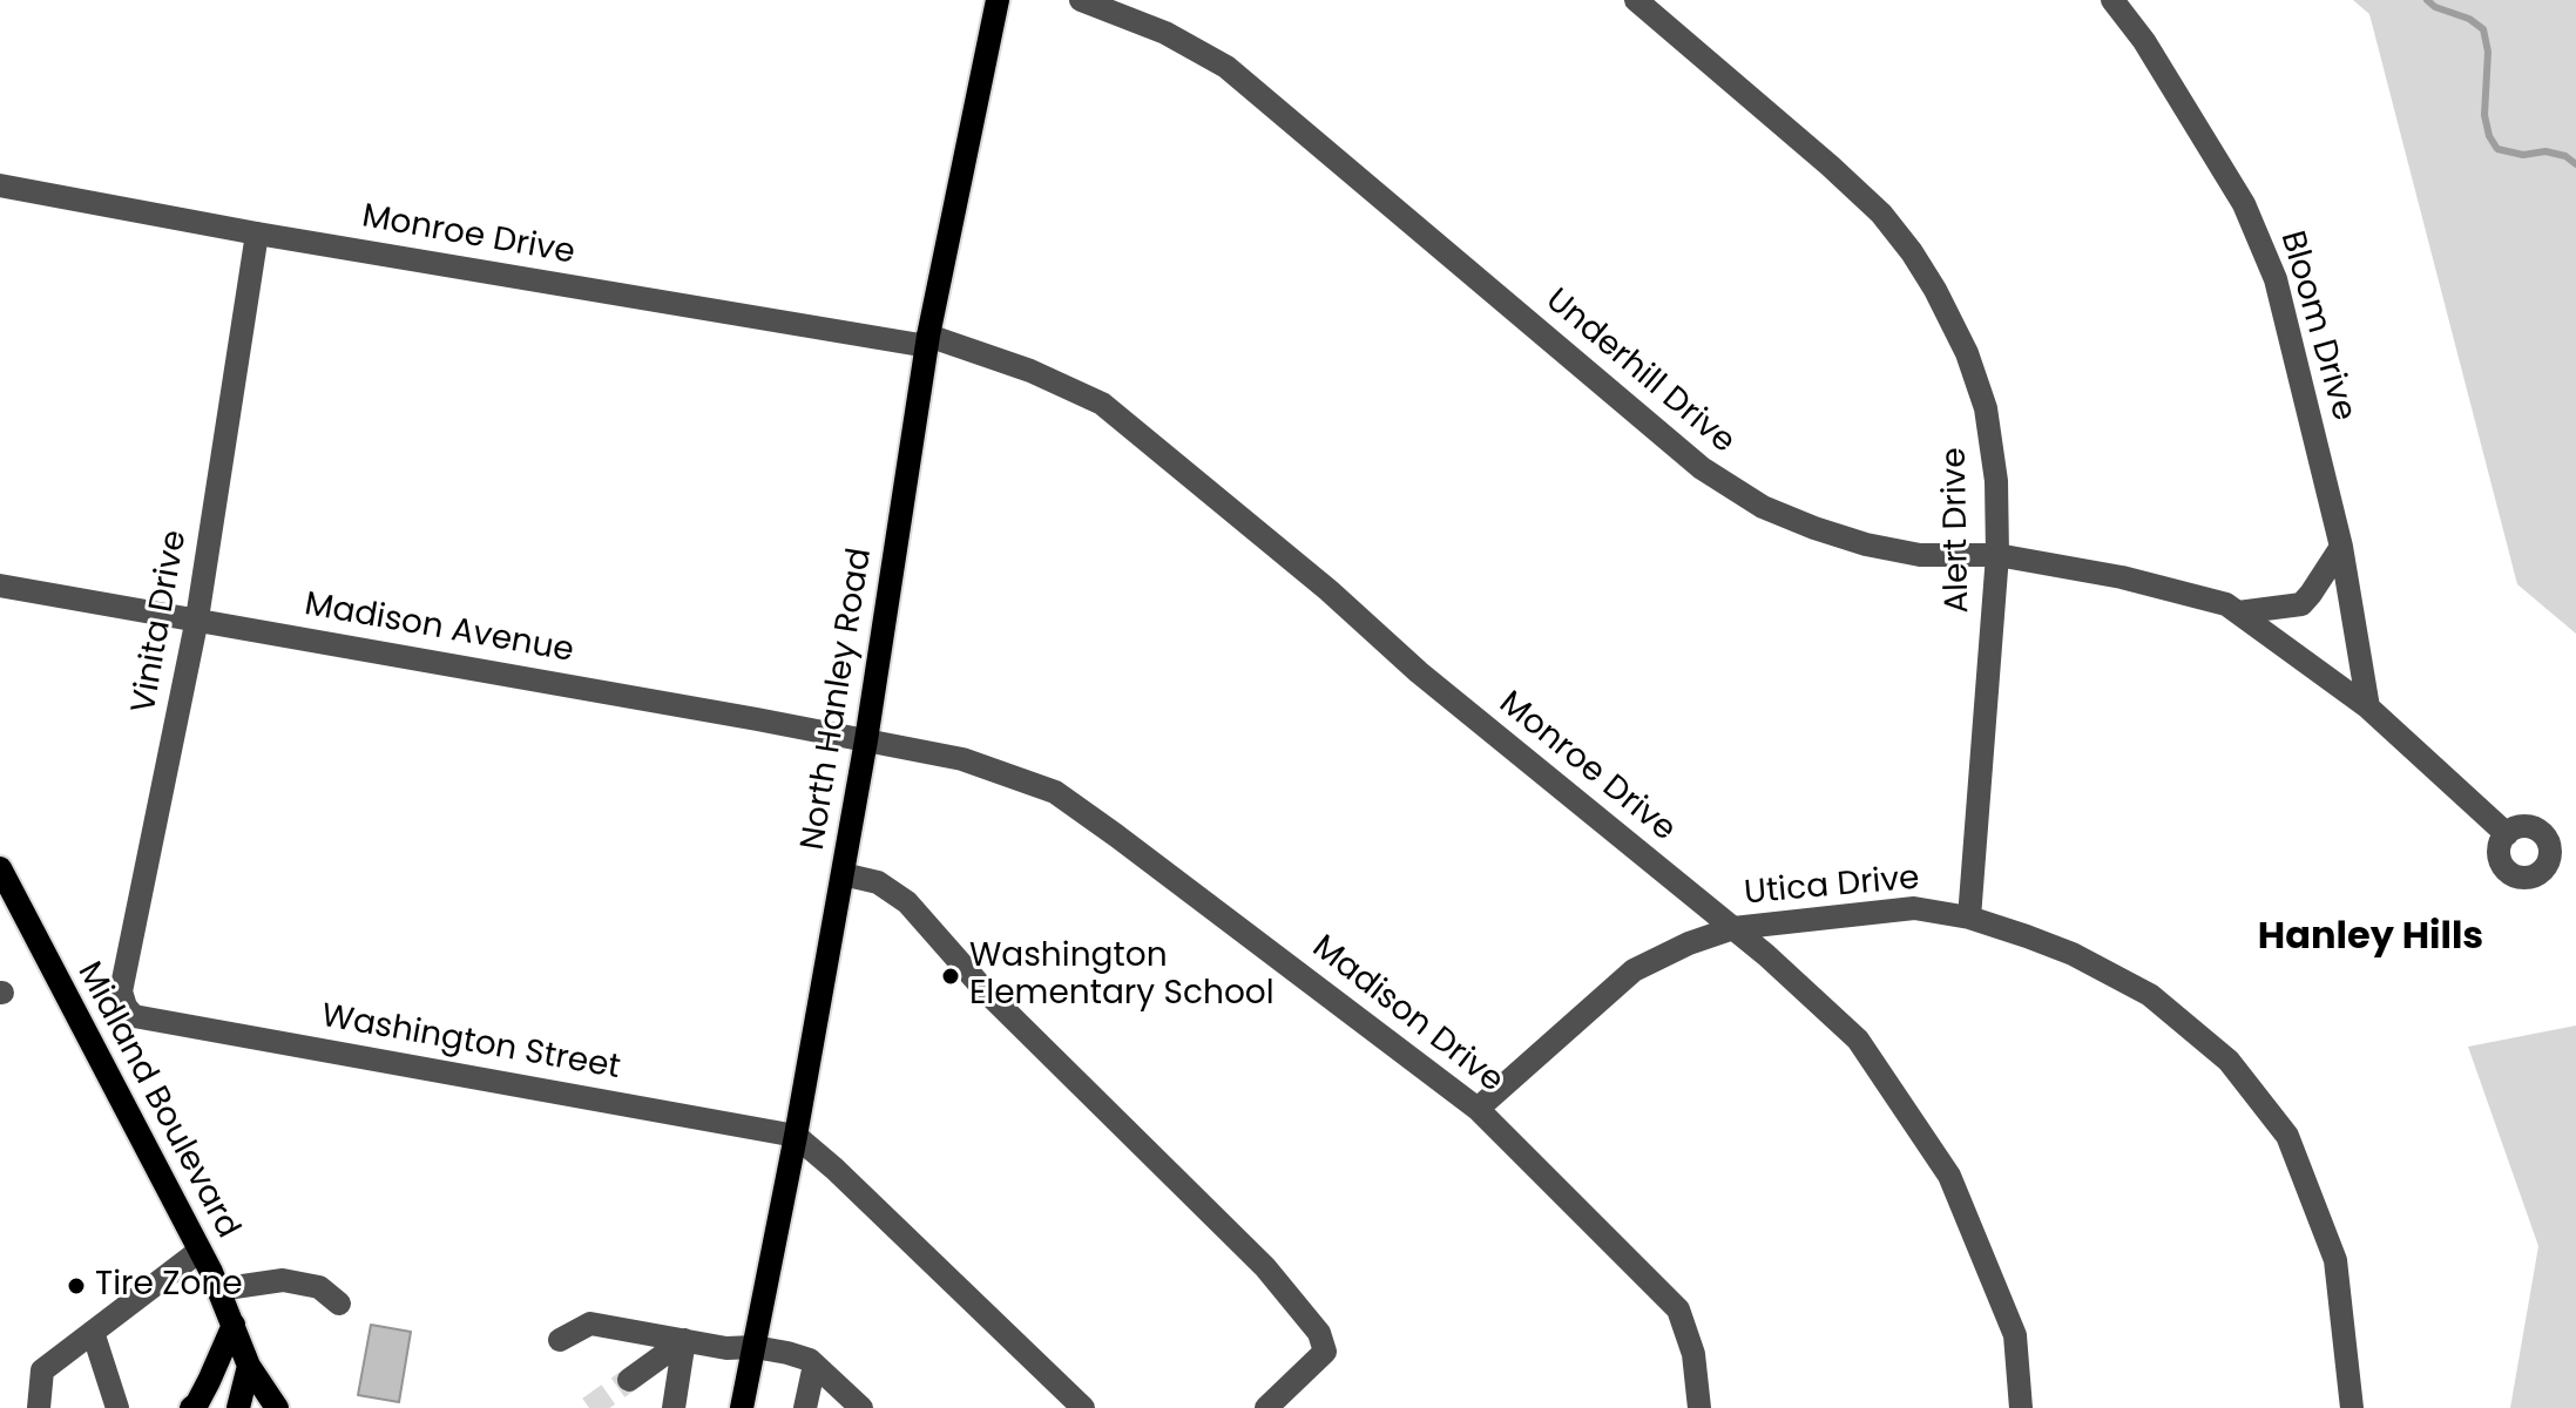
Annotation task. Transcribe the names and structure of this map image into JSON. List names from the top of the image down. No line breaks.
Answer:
{"streets":{"main road":["North Hanley Road","Midland Boulevard"],"street":["Monroe Drive","Bloom Drive","Underhill Drive","Alert Drive","Vinita Drive","Madison Avenue","Utica Drive","Madison Drive","Washington Street"]},"crossings":[["Monroe Drive","Vinita Drive"],["Monroe Drive","North Hanley Road"],["Monroe Drive","Utica Drive"],["Bloom Drive","Underhill Drive"],["Underhill Drive","Alert Drive"],["Alert Drive","Utica Drive"],["Vinita Drive","Madison Avenue"],["Vinita Drive","Washington Street"],["Madison Avenue","North Hanley Road"],["Madison Avenue","Madison Drive"],["North Hanley Road","Madison Drive"],["North Hanley Road","Washington Street"],["Utica Drive","Madison Drive"]],"districts":["Hanley Hills"],"places":["Washington Elementary School","Tire Zone"]}
